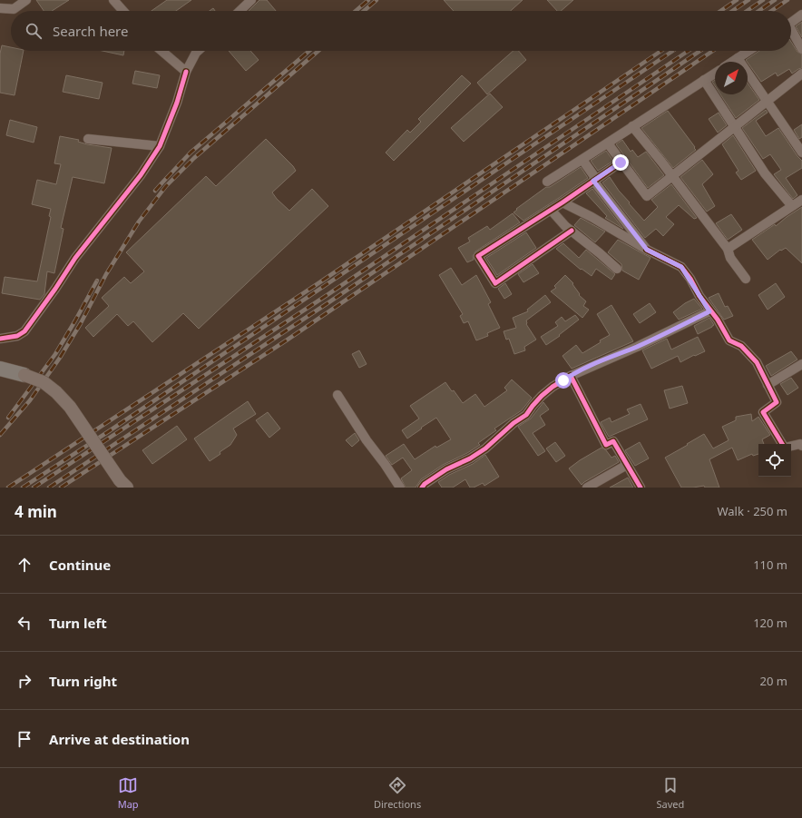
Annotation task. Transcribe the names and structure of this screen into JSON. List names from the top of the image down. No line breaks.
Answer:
{"north":"top right","page":{"search":"Search here","heading":["4 min","Walk · 250 m"],"list":[["Continue","110 m"],["Turn left","120 m"],["Turn right","20 m"],"Arrive at destination"],"nav":["Map","Directions","Saved"]}}
